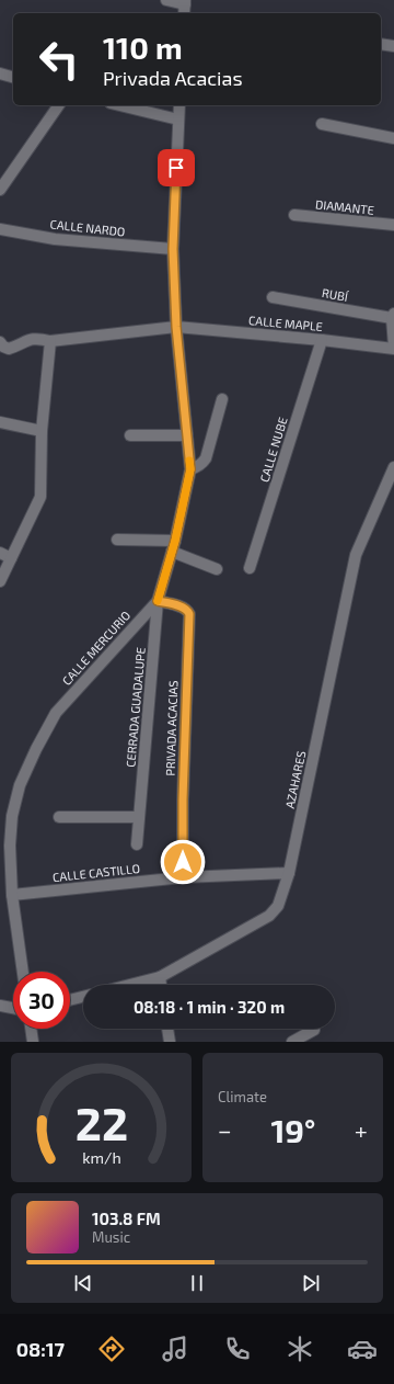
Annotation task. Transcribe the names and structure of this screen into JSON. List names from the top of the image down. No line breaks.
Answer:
{"streets":{"street":["DIAMANTE","CALLE NARDO","RUBÍ","CALLE MAPLE","CALLE NUBE","CALLE MERCURIO","CERRADA GUADALUPE","PRIVADA ACACIAS","AZAHARES","CALLE CASTILLO"]},"crossings":[["CALLE NARDO","CALLE MERCURIO"],["CALLE MAPLE","CALLE NUBE"],["CALLE MAPLE","CALLE MERCURIO"],["CALLE MERCURIO","CERRADA GUADALUPE"],["CALLE MERCURIO","PRIVADA ACACIAS"],["CALLE MERCURIO","CALLE CASTILLO"],["CERRADA GUADALUPE","PRIVADA ACACIAS"],["PRIVADA ACACIAS","CALLE CASTILLO"],["AZAHARES","CALLE CASTILLO"]],"page":{"turn":["110 m","Privada Acacias"],"limit":"30","trip":"08:18 · 1 min · 320 m","tile":"Climate","heat":["−","19°","+"],"song":["103.8 FM","Music"],"tabs":"08:17","gauge":["22","km/h"]}}
